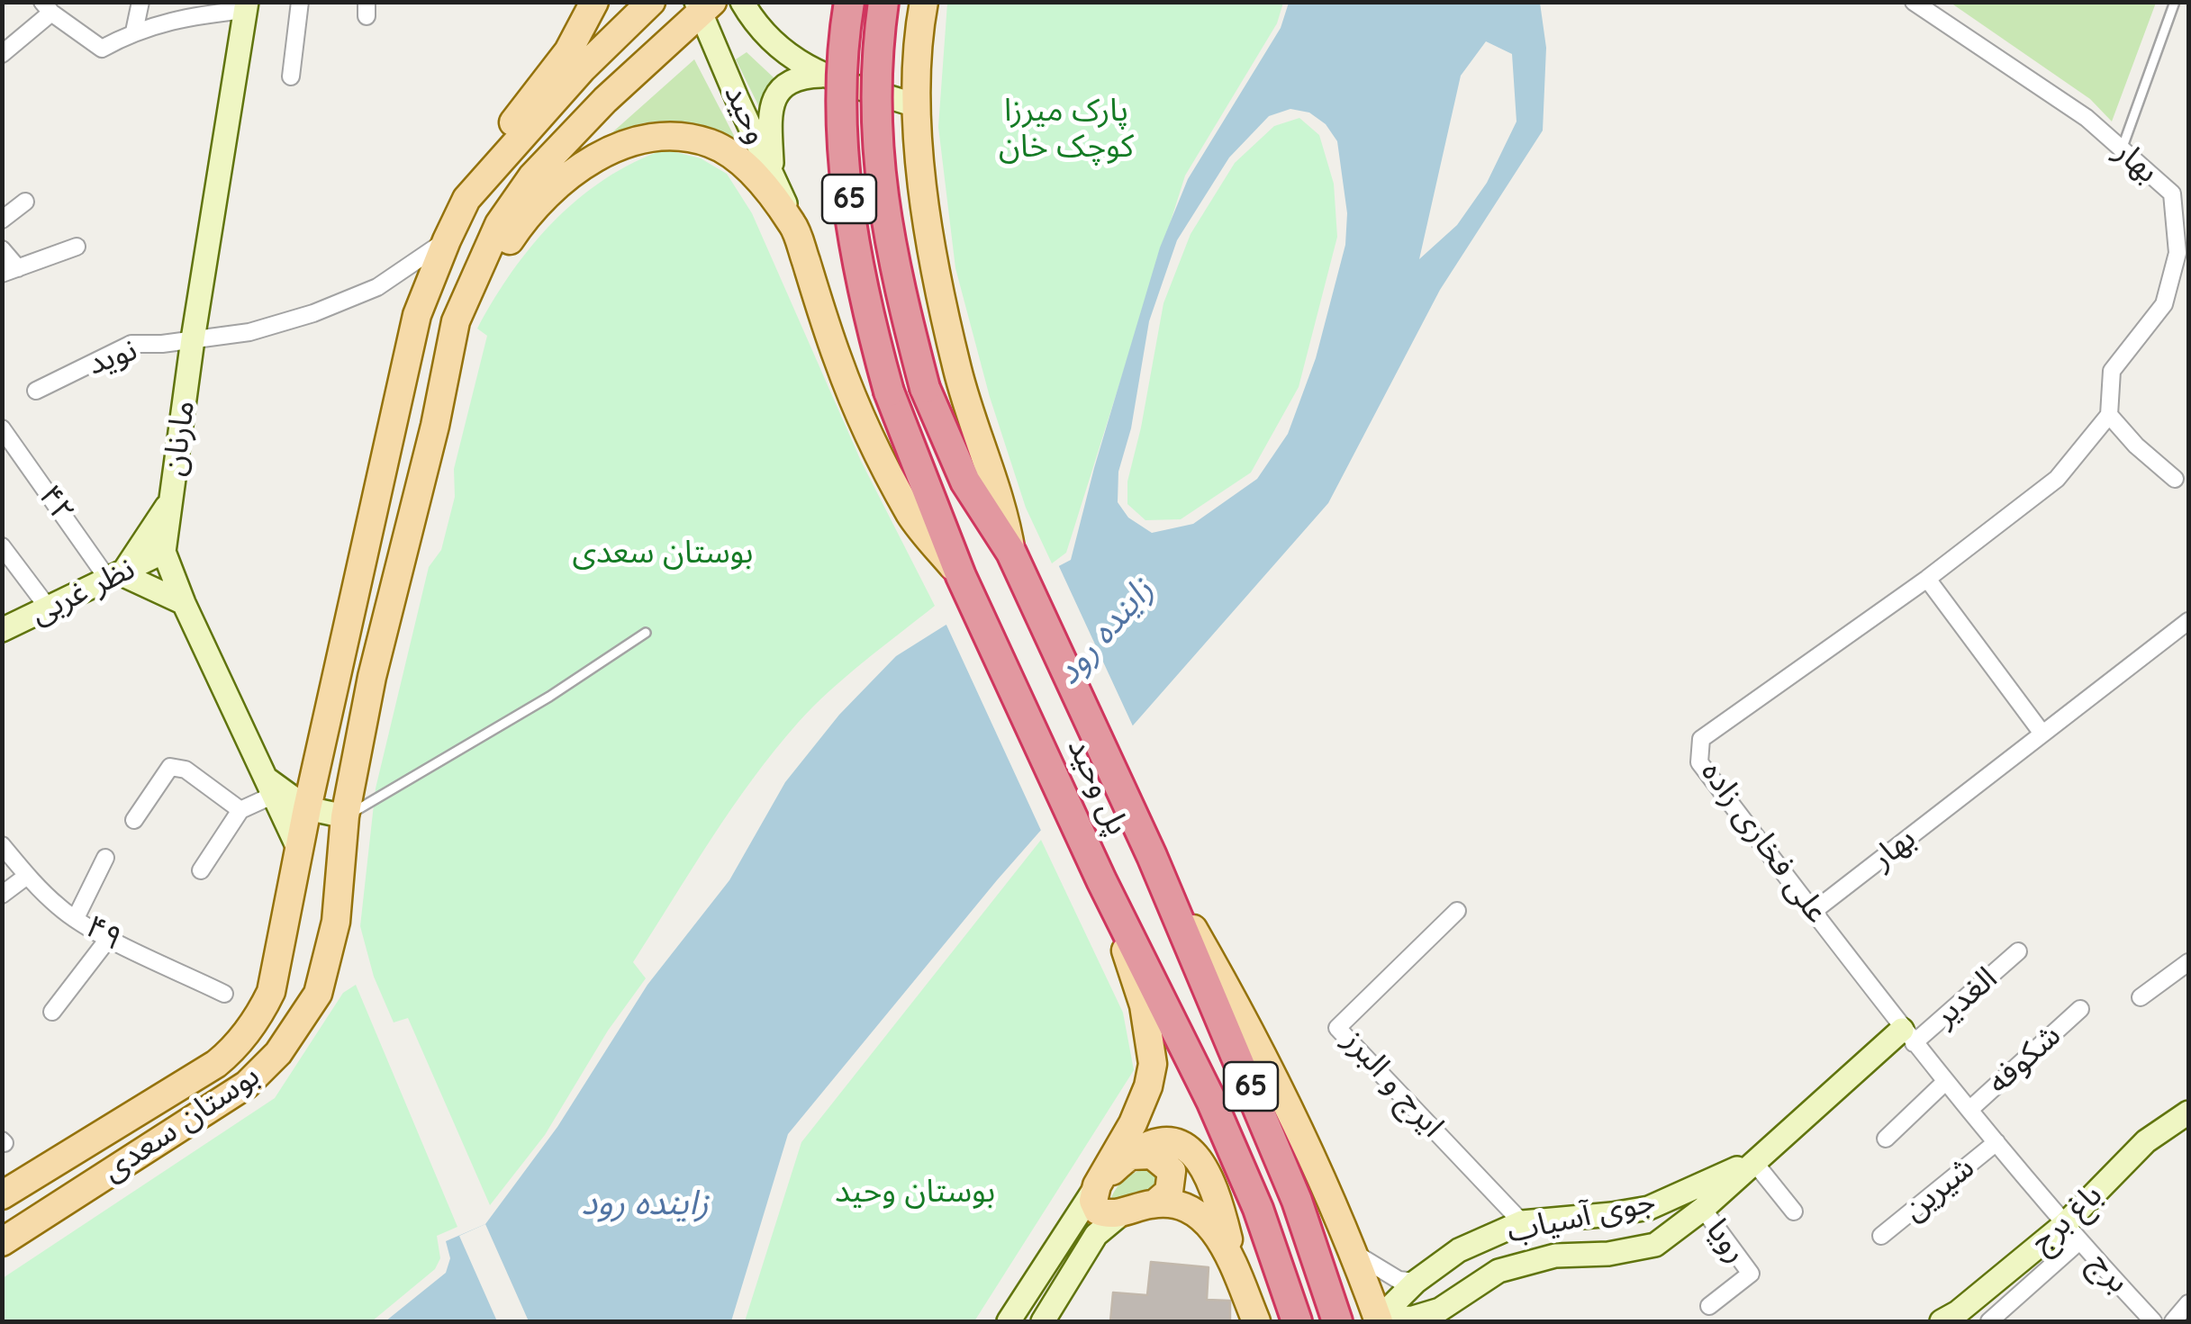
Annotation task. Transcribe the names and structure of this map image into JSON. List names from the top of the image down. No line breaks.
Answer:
{"streets":{"highway":["65","پل وحید"],"main road":["وحید","مارنان","نظر غربی","بوستان سعدی","جوی آسیاب","باغ برج"],"street":["بهار","نوید","۴۲","علی فخاری زاده","۴۹","الغدیر","شکوفه","ایرج و البرز","شیرین","رویا","برج"]},"crossings":[["وحید","بوستان سعدی"],["بهار","علی فخاری زاده"],["65","پل وحید"],["نوید","مارنان"],["نوید","بوستان سعدی"],["مارنان","نظر غربی"],["مارنان","بوستان سعدی"],["۴۲","نظر غربی"],["علی فخاری زاده","الغدیر"],["علی فخاری زاده","شکوفه"],["علی فخاری زاده","شیرین"],["علی فخاری زاده","جوی آسیاب"],["علی فخاری زاده","باغ برج"],["علی فخاری زاده","برج"],["الغدیر","جوی آسیاب"],["ایرج و البرز","جوی آسیاب"],["جوی آسیاب","رویا"],["باغ برج","برج"]],"water":["زاینده رود"],"parks":["پارک میرزا کوچک خان","بوستان سعدی","بوستان وحید"]}
